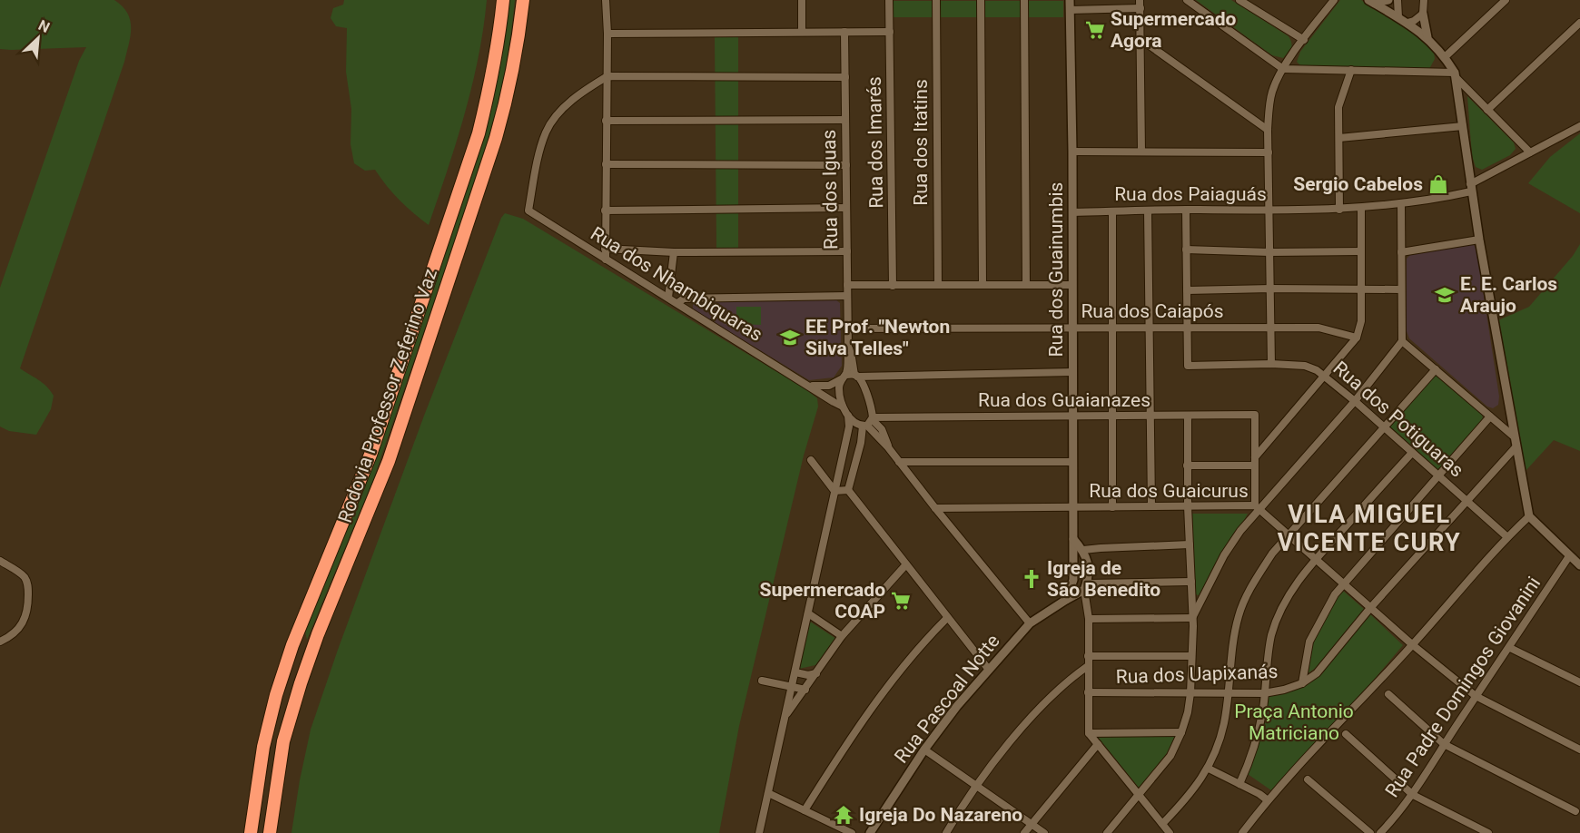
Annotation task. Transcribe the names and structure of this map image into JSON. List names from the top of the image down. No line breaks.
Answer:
{"streets":{"highway":["Rodovia Professor Zeferino Vaz"],"street":["Rua dos Imarés","Rua dos Itatins","Rua dos Iguas","Rua dos Paiaguás","Rua dos Guainumbis","Rua dos Nhambiquaras","Rua dos Caiapós","Rua dos Guaianazes","Rua dos Potiguaras","Rua dos Guaicurus","Rua dos Uapixanás","Rua Padre Domingos Giovanini","Rua Pascoal Notte"]},"crossings":[["Rua dos Iguas","Rua dos Nhambiquaras"],["Rua dos Iguas","Rua dos Caiapós"],["Rua dos Iguas","Rua dos Guaianazes"],["Rua dos Paiaguás","Rua dos Guainumbis"],["Rua dos Guainumbis","Rua dos Caiapós"],["Rua dos Guainumbis","Rua dos Guaianazes"],["Rua dos Guainumbis","Rua dos Guaicurus"],["Rua dos Guainumbis","Rua Pascoal Notte"],["Rua dos Caiapós","Rua dos Potiguaras"],["Rua dos Potiguaras","Rua dos Uapixanás"],["Rua dos Guaicurus","Rua dos Uapixanás"],["Rua dos Guaicurus","Rua Padre Domingos Giovanini"]],"districts":["VILA MIGUEL VICENTE CURY"],"parks":["Praça Antonio Matriciano"],"places":{"supermarket":["Supermercado Agora","Supermercado COAP"],"shop":["Sergio Cabelos"],"school or university":["E. E. Carlos Araujo","EE Prof. \"Newton Silva Telles\""],"church":["Igreja de São Benedito"],"temple":["Igreja Do Nazareno"]},"north":"top right"}
